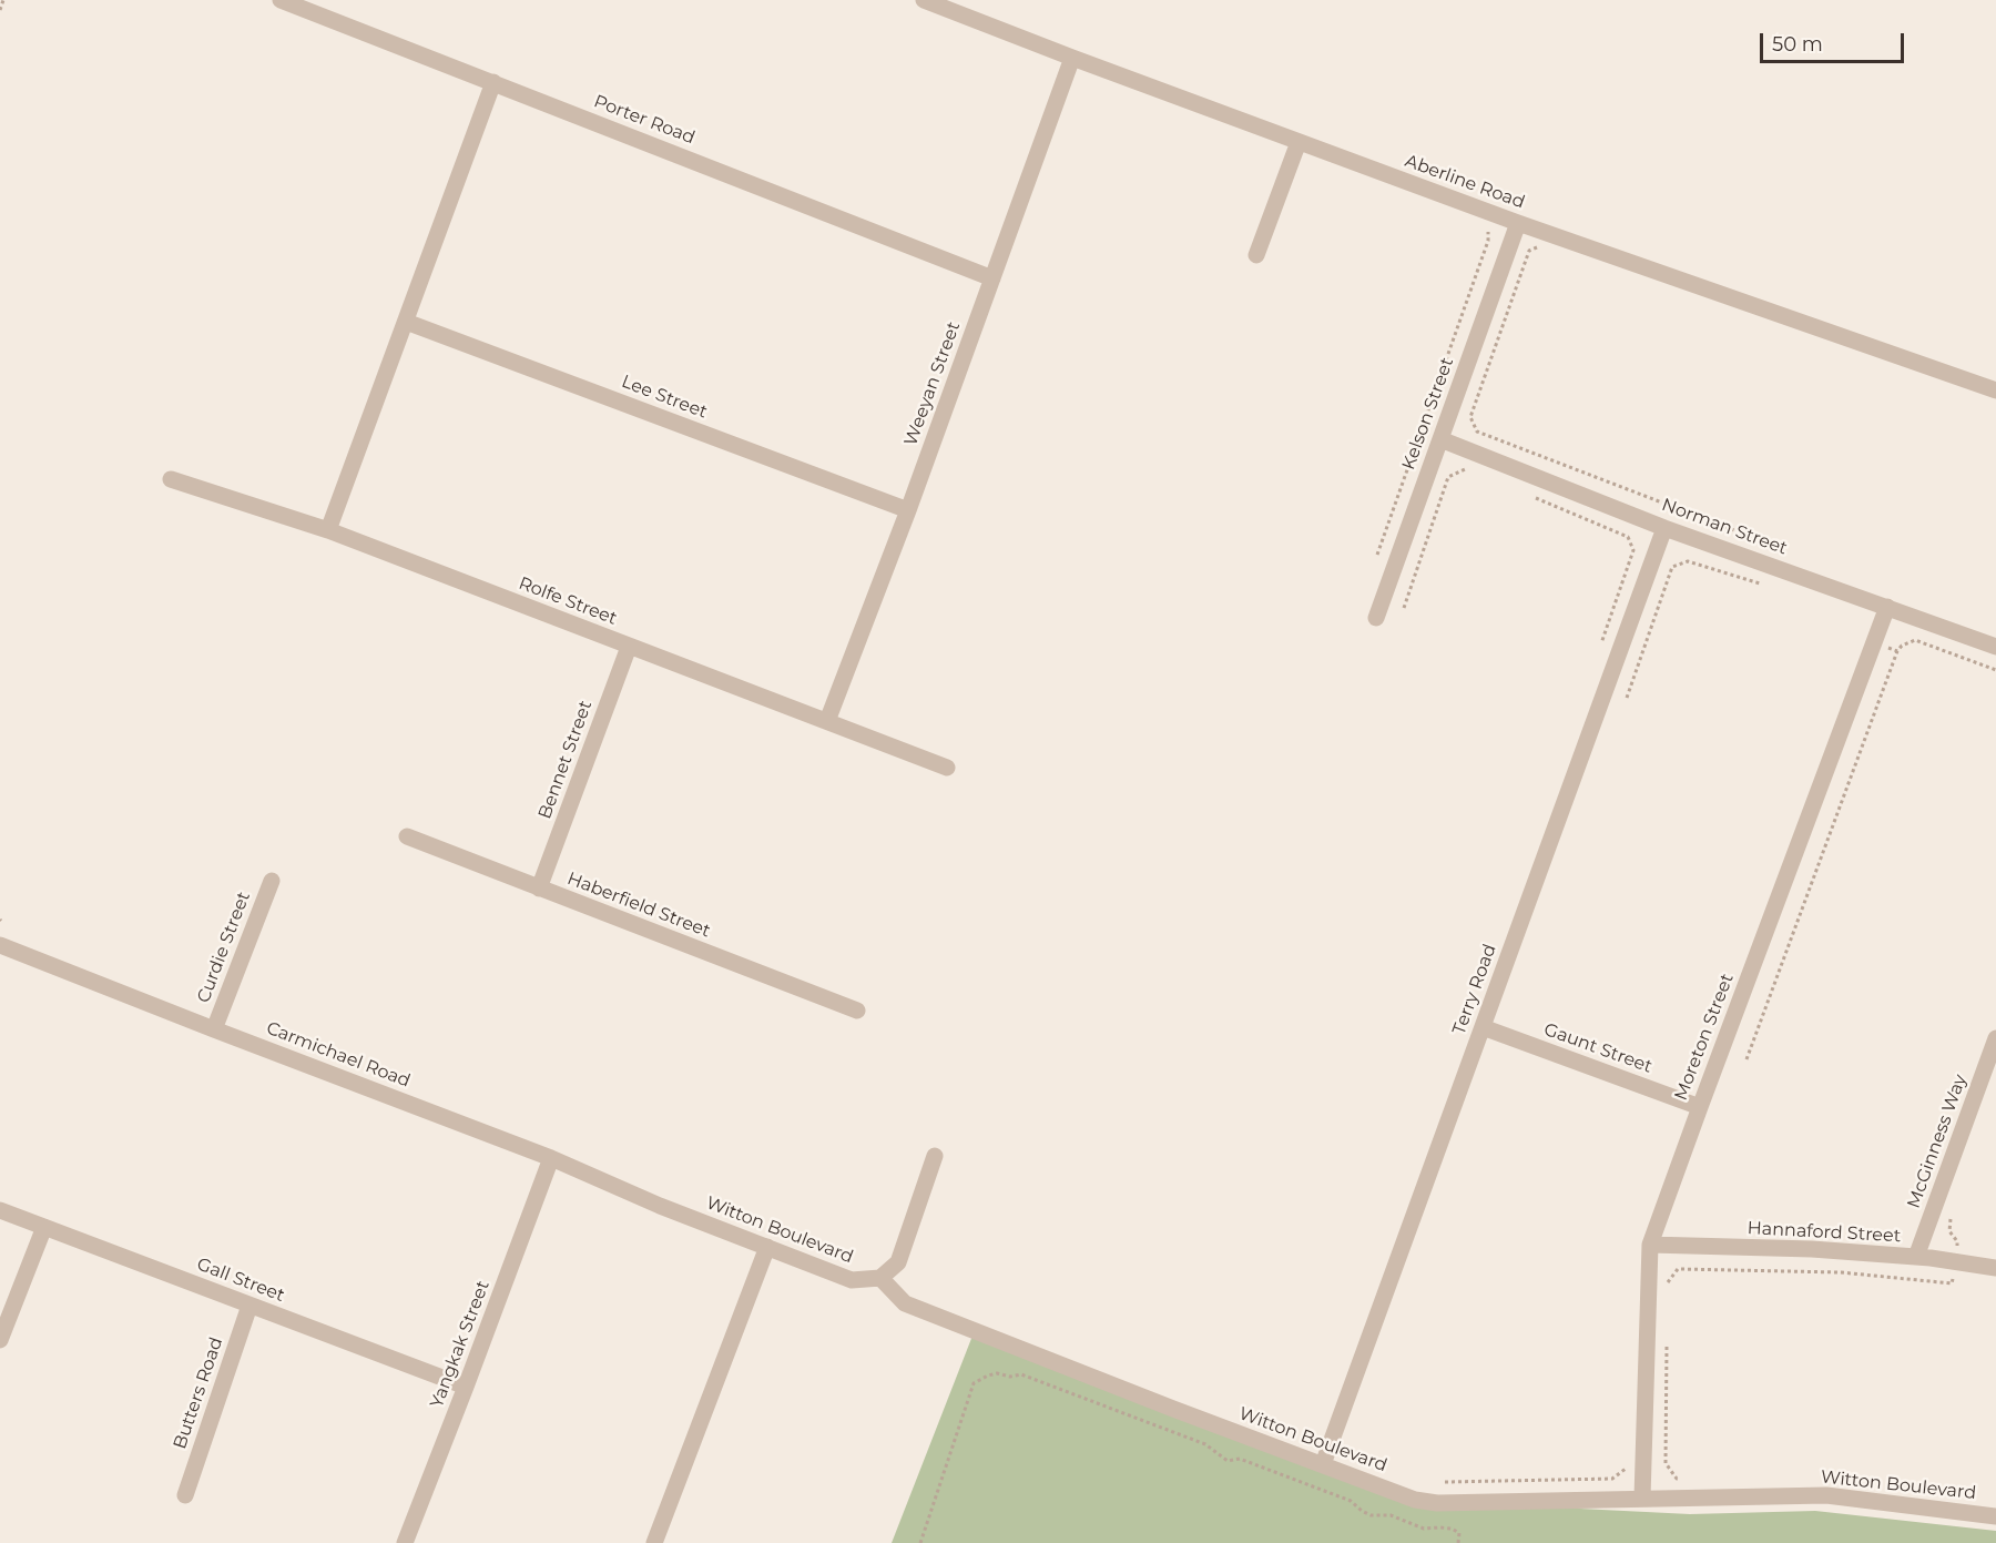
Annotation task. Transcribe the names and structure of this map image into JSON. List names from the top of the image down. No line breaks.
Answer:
{"streets":{"street":["Porter Road","Aberline Road","Weeyan Street","Lee Street","Kelson Street","Norman Street","Rolfe Street","Bennet Street","Haberfield Street","Curdie Street","Terry Road","Moreton Street","Gaunt Street","Carmichael Road","McGinness Way","Witton Boulevard","Hannaford Street","Gall Street","Yangkak Street","Butters Road"]},"crossings":[["Porter Road","Weeyan Street"],["Aberline Road","Weeyan Street"],["Aberline Road","Kelson Street"],["Weeyan Street","Lee Street"],["Weeyan Street","Rolfe Street"],["Kelson Street","Norman Street"],["Norman Street","Terry Road"],["Norman Street","Moreton Street"],["Rolfe Street","Bennet Street"],["Bennet Street","Haberfield Street"],["Curdie Street","Carmichael Road"],["Terry Road","Gaunt Street"],["Terry Road","Witton Boulevard"],["Moreton Street","Gaunt Street"],["Moreton Street","Witton Boulevard"],["Moreton Street","Hannaford Street"],["Carmichael Road","Witton Boulevard"],["Carmichael Road","Yangkak Street"],["McGinness Way","Hannaford Street"],["Gall Street","Yangkak Street"],["Gall Street","Butters Road"]],"scale_bar":"50 m"}
